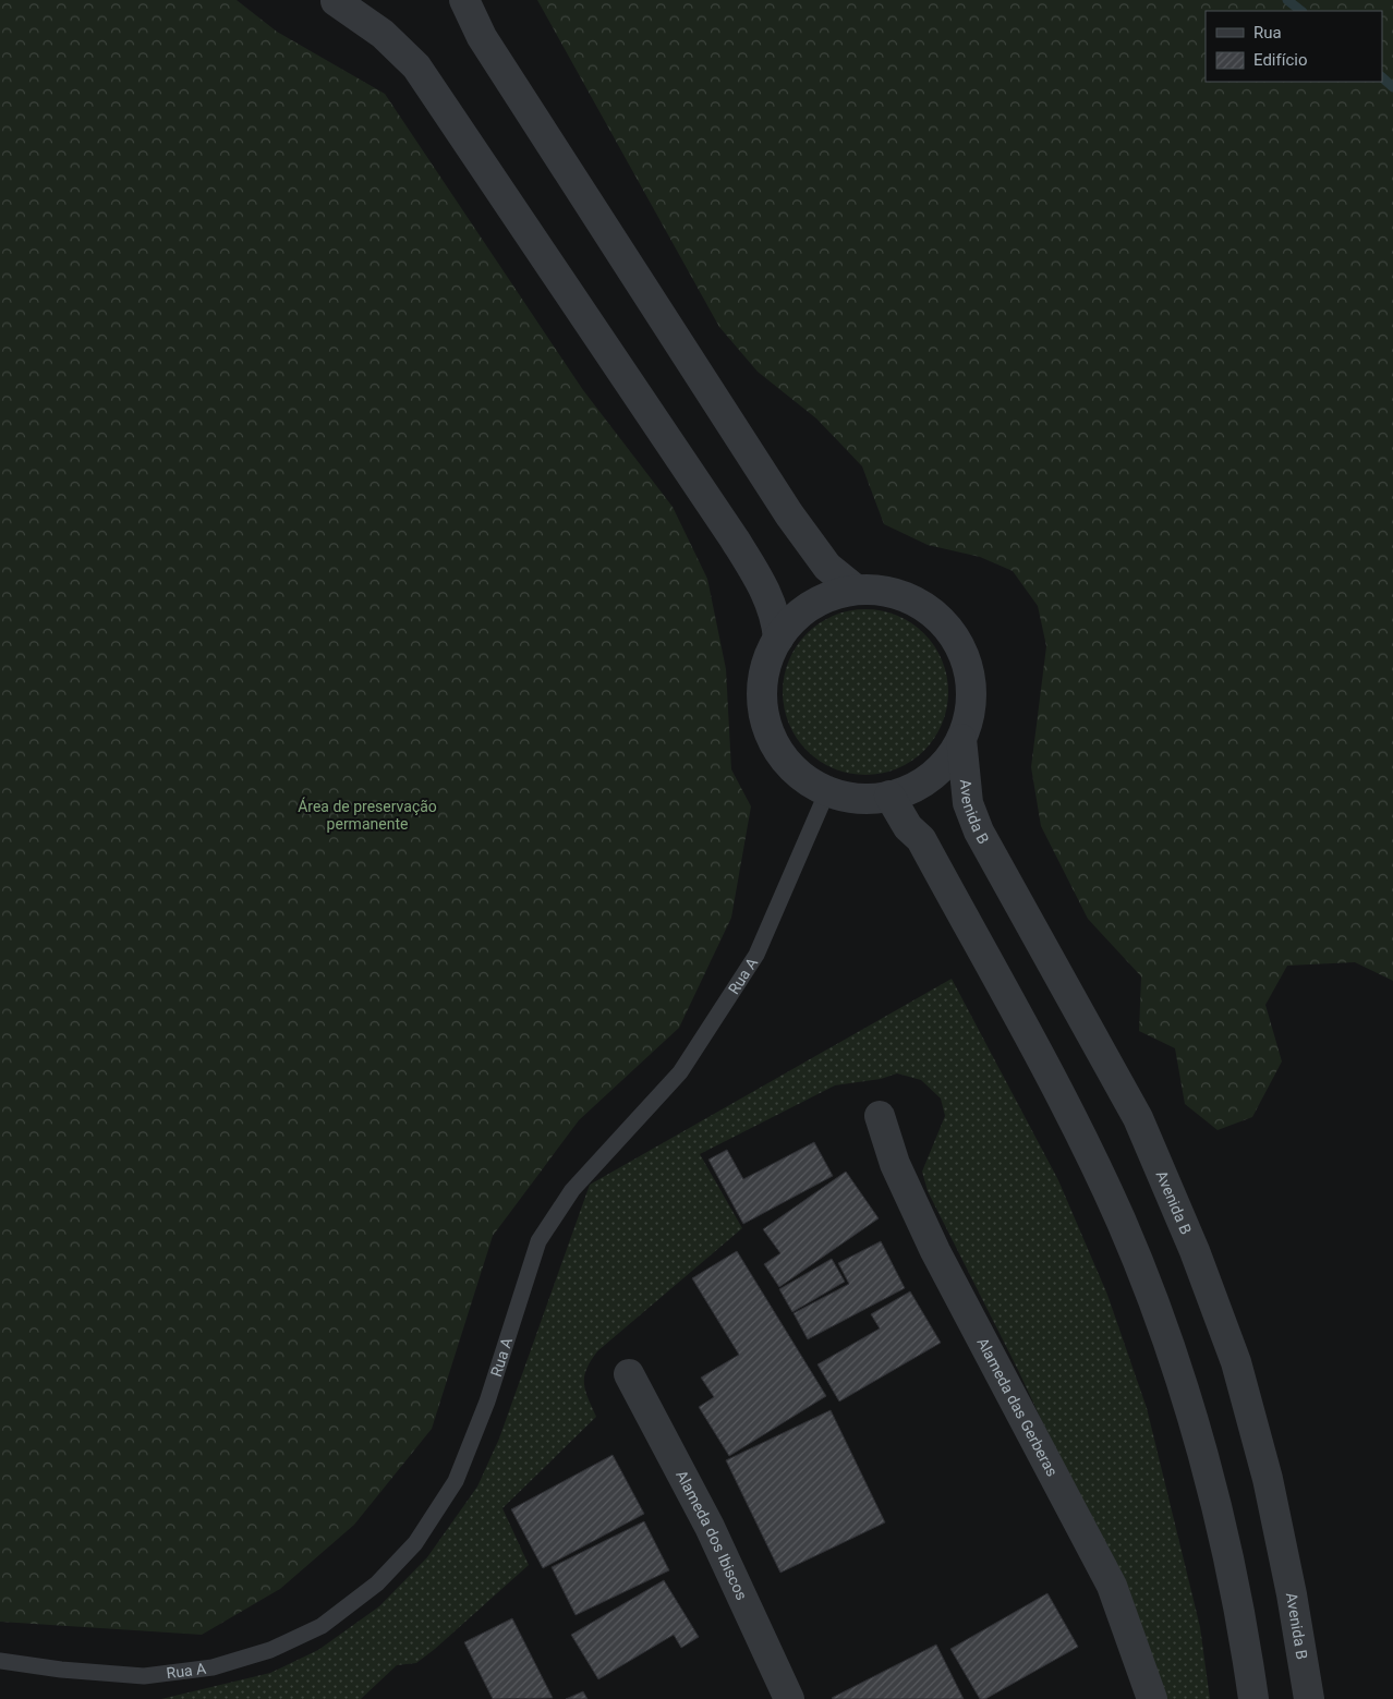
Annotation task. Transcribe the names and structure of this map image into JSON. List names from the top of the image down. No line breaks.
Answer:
{"streets":{"street":["Avenida B","Alameda das Gerberas","Alameda dos Ibiscos"],"lane":["Rua A"]},"crossings":[["Avenida B","Rua A"]],"parks":["Área de preservação permanente"],"legend":["Rua","Edifício"]}
